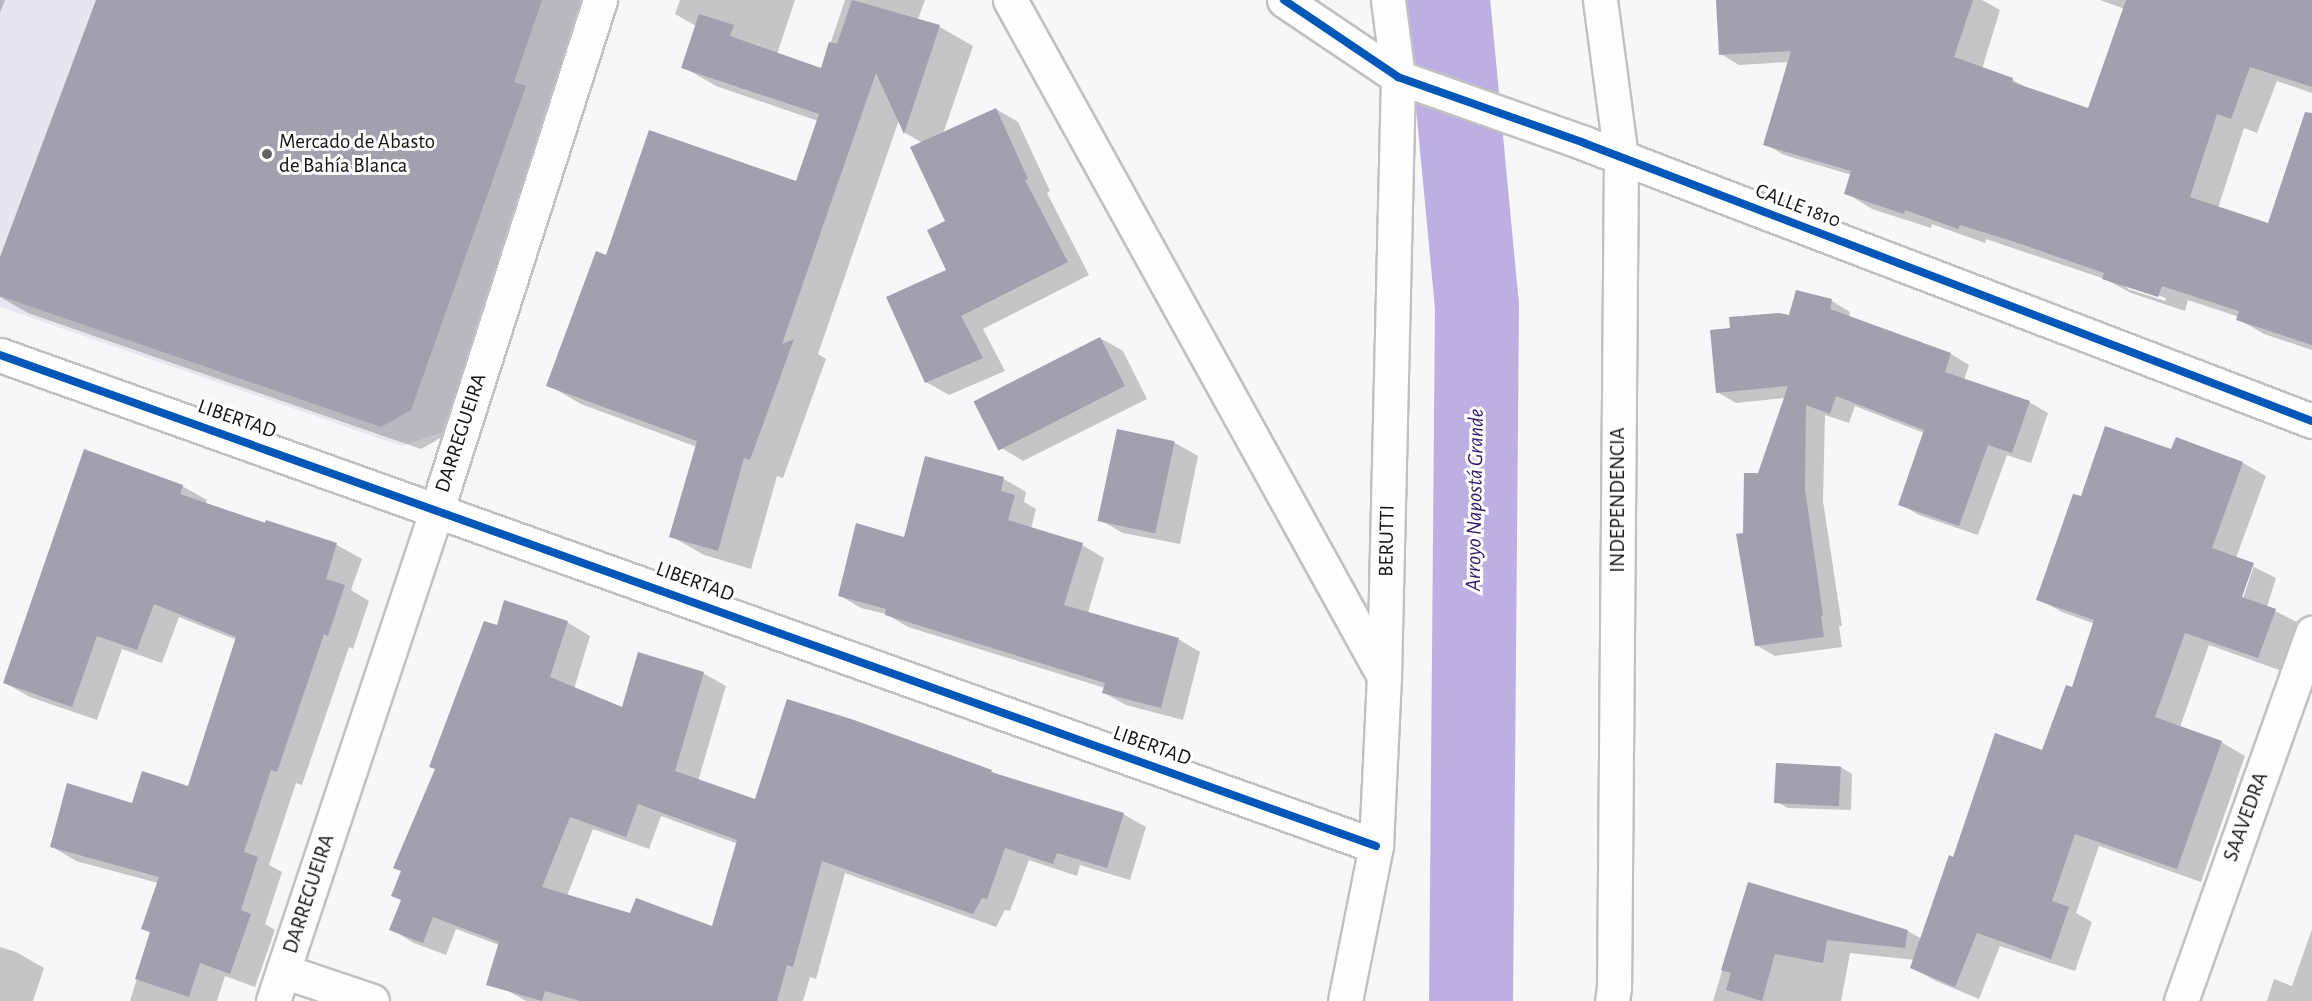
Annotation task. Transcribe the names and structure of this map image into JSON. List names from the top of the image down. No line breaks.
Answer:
{"streets":{"street":["CALLE 1810","LIBERTAD","DARREGUEIRA","INDEPENDENCIA","BERUTTI","SAAVEDRA"]},"crossings":[["CALLE 1810","INDEPENDENCIA"],["CALLE 1810","BERUTTI"],["LIBERTAD","DARREGUEIRA"],["LIBERTAD","BERUTTI"]],"water":["Arroyo Napostá Grande"],"places":["Mercado de Abasto de Bahía Blanca"]}
